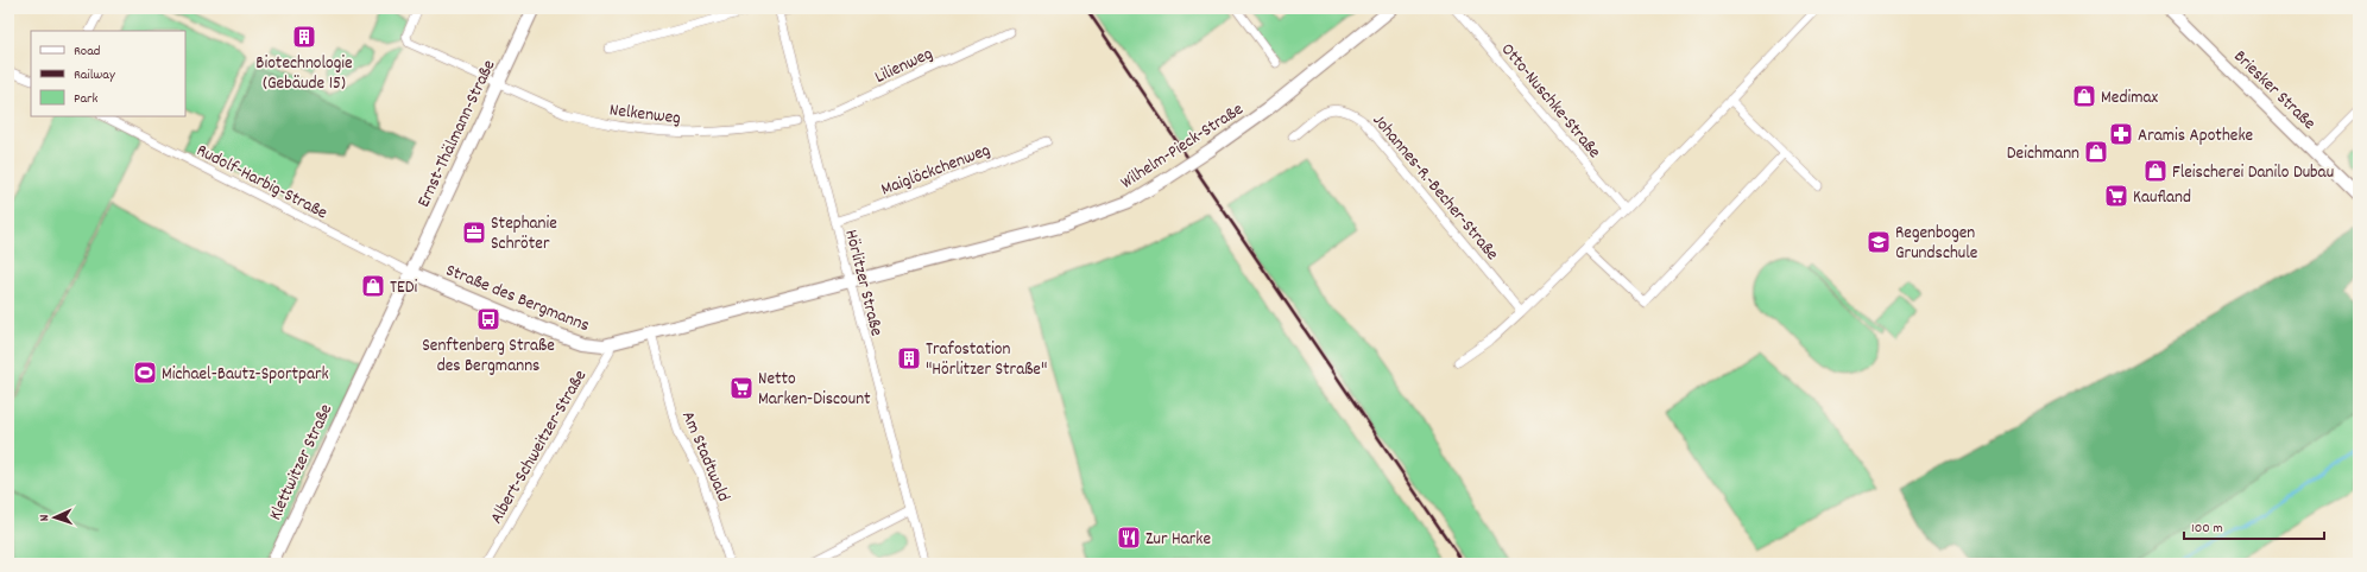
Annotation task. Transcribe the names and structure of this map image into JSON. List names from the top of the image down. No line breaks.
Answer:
{"streets":{"main road":["Briesker Straße","Ernst-Thälmann-Straße","Wilhelm-Pieck-Straße","Straße des Bergmanns","Klettwitzer Straße"],"street":["Lilienweg","Otto-Nuschke-Straße","Nelkenweg","Maiglöckchenweg","Rudolf-Harbig-Straße","Johannes-R.-Becher-Straße","Hörlitzer Straße","Albert-Schweitzer-Straße","Am Stadtwald"]},"crossings":[["Lilienweg","Hörlitzer Straße"],["Nelkenweg","Ernst-Thälmann-Straße"],["Ernst-Thälmann-Straße","Rudolf-Harbig-Straße"],["Ernst-Thälmann-Straße","Straße des Bergmanns"],["Ernst-Thälmann-Straße","Klettwitzer Straße"],["Wilhelm-Pieck-Straße","Hörlitzer Straße"],["Wilhelm-Pieck-Straße","Straße des Bergmanns"],["Maiglöckchenweg","Hörlitzer Straße"],["Rudolf-Harbig-Straße","Straße des Bergmanns"],["Rudolf-Harbig-Straße","Klettwitzer Straße"],["Hörlitzer Straße","Straße des Bergmanns"],["Straße des Bergmanns","Albert-Schweitzer-Straße"],["Straße des Bergmanns","Am Stadtwald"],["Straße des Bergmanns","Klettwitzer Straße"]],"places":{"building":["Biotechnologie (Gebäude 15)","Trafostation \"Hörlitzer Straße\""],"shop":["Medimax","Deichmann","Fleischerei Danilo Dubau","TEDi"],"pharmacy":["Aramis Apotheke"],"supermarket":["Kaufland","Netto Marken-Discount"],"office":["Stephanie Schröter"],"school or university":["Regenbogen Grundschule"],"bus stop":["Senftenberg Straße des Bergmanns"],"sports":["Michael-Bautz-Sportpark"],"restaurant":["Zur Harke"]},"legend":["Road","Railway","Park"],"scale_bar":"100 m","north":"left"}
